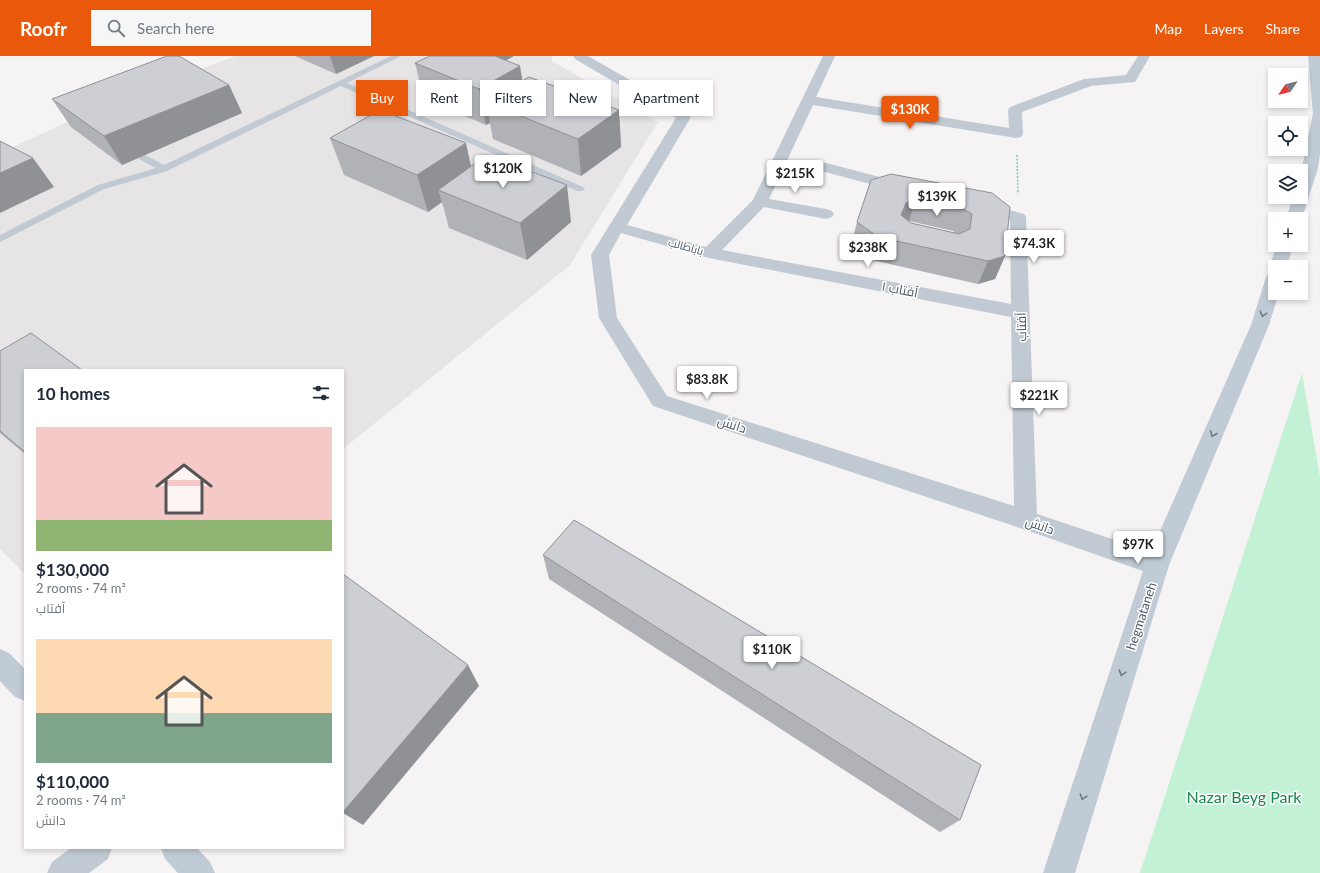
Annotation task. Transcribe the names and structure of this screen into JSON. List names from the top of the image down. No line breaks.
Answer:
{"streets":{"main road":["hegmataneh"],"street":["باباطالب","آفتاب ۱","آفتاب","دانش"]},"crossings":[["باباطالب","آفتاب ۱"],["باباطالب","دانش"],["آفتاب ۱","آفتاب"],["آفتاب","دانش"],["دانش","hegmataneh"]],"one_way":["hegmataneh"],"parks":["Nazar Beyg Park"],"north":"bottom left","page":{"header":"Roofr","search":"Search here","nav":["Map","Layers","Share"],"map_buttons":["+","−"],"chip":["Buy","Rent","Filters","New","Apartment"],"price":["$130K","$120K","$215K","$139K","$74.3K","$238K","$83.8K","$221K","$97K","$110K"],"heading":"10 homes","list":[{"name":"$130,000","note":"2 rooms · 74 m² · آفتاب"},{"name":"$110,000","note":"2 rooms · 74 m² · دانش"}]}}
